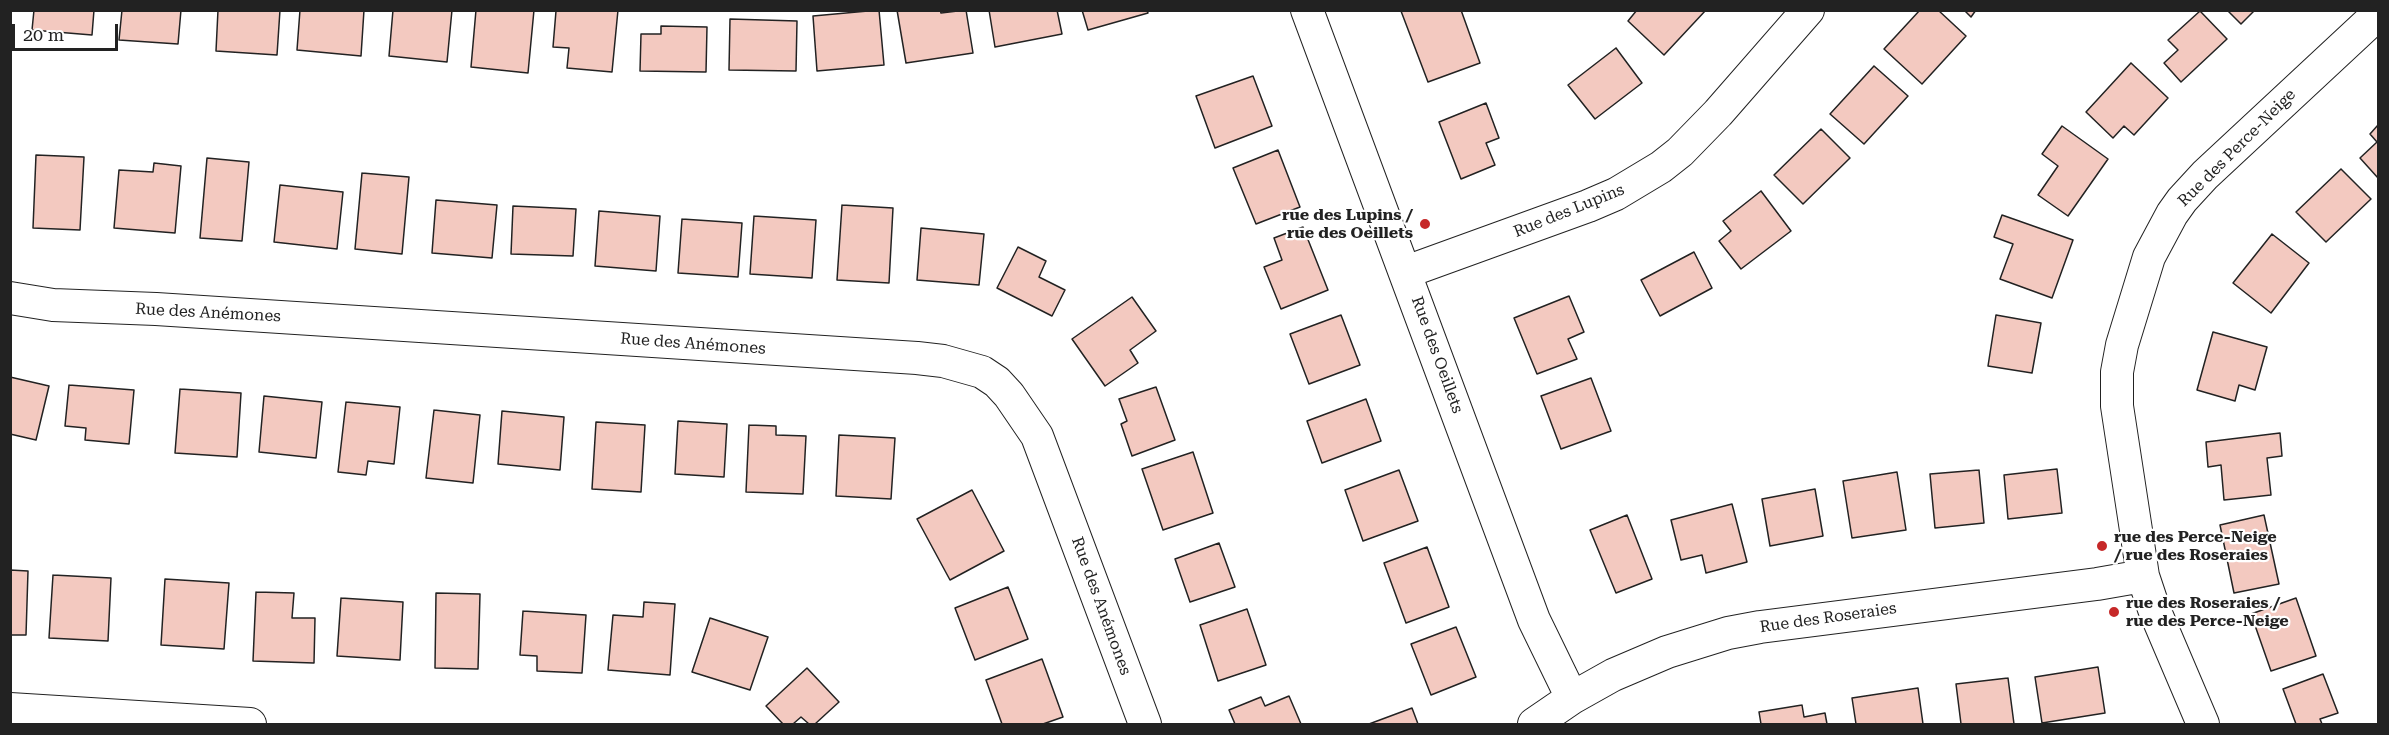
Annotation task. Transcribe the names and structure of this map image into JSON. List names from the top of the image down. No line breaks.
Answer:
{"streets":{"street":["Rue des Perce-Neige","Rue des Lupins","Rue des Anémones","Rue des Oeillets","Rue des Roseraies"]},"crossings":[["Rue des Perce-Neige","Rue des Roseraies"],["Rue des Lupins","Rue des Oeillets"],["Rue des Oeillets","Rue des Roseraies"]],"places":["rue des Lupins / rue des Oeillets","rue des Perce-Neige / rue des Roseraies","rue des Roseraies / rue des Perce-Neige"],"scale_bar":"20 m"}
